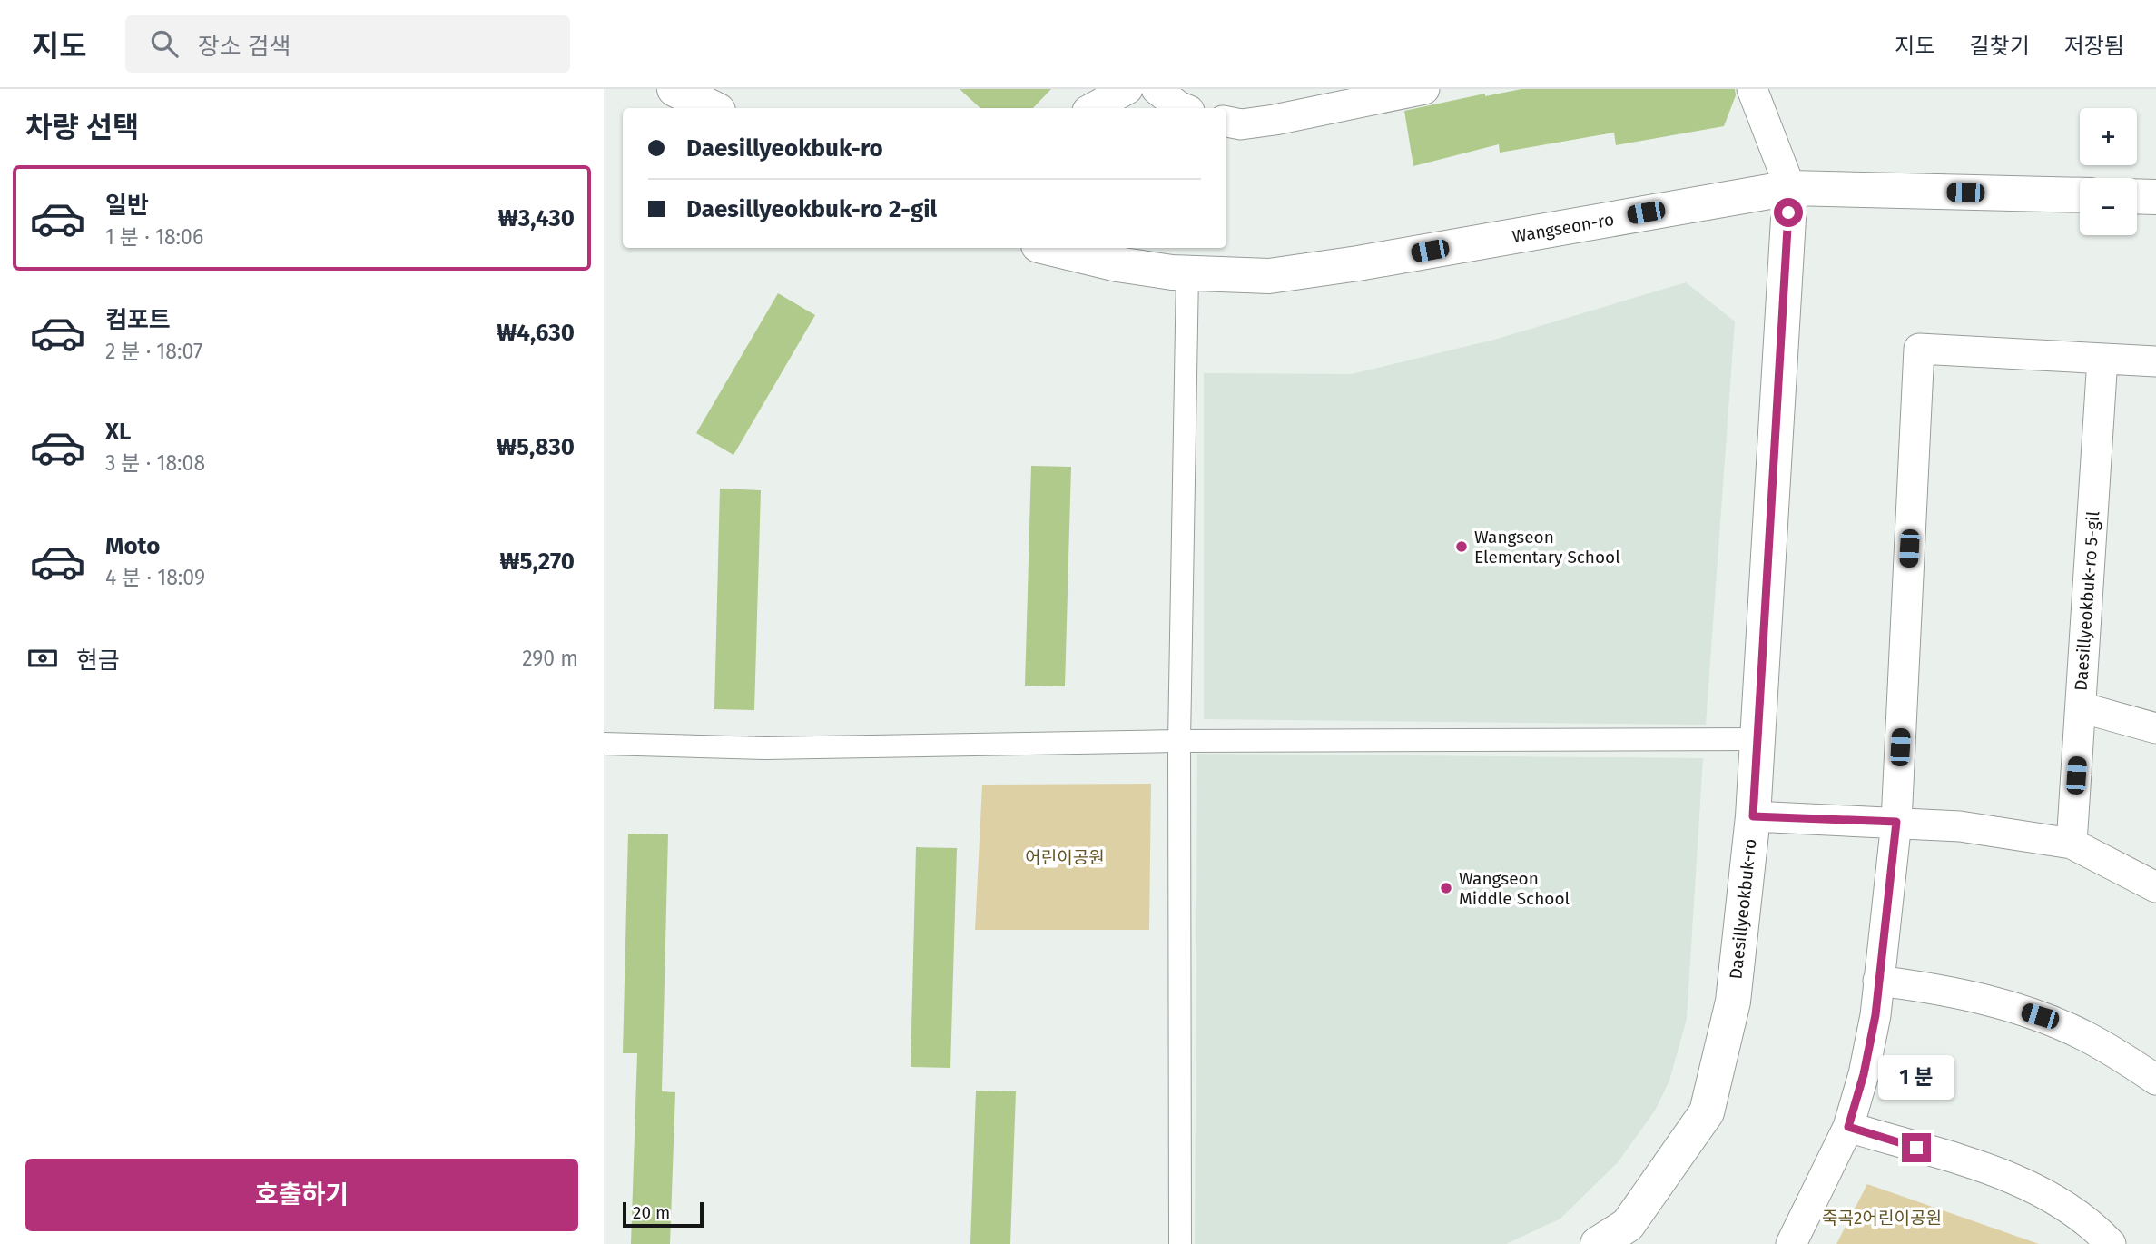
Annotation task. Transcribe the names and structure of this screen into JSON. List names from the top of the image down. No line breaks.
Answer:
{"streets":{"main road":["Wangseon-ro","Daesillyeokbuk-ro"],"street":["Daesillyeokbuk-ro 5-gil"]},"crossings":[["Wangseon-ro","Daesillyeokbuk-ro"]],"parks":["어린이공원","죽곡2어린이공원"],"places":["Wangseon Elementary School","Wangseon Middle School"],"scale_bar":"20 m","page":{"header":"지도","search":"장소 검색","nav":["지도","길찾기","저장됨"],"heading":"차량 선택","map_buttons":["+","−"],"banner":["Daesillyeokbuk-ro","Daesillyeokbuk-ro 2-gil"],"list":[{"name":"일반","note":"1 분 · 18:06","value":"₩3,430"},{"name":"컴포트","note":"2 분 · 18:07","value":"₩4,630"},{"name":"XL","note":"3 분 · 18:08","value":"₩5,830"},{"name":"Moto","note":"4 분 · 18:09","value":"₩5,270"}],"pay":["현금","290 m"],"bubble":"1 분","buttons":"호출하기","scale":"20 m"}}
